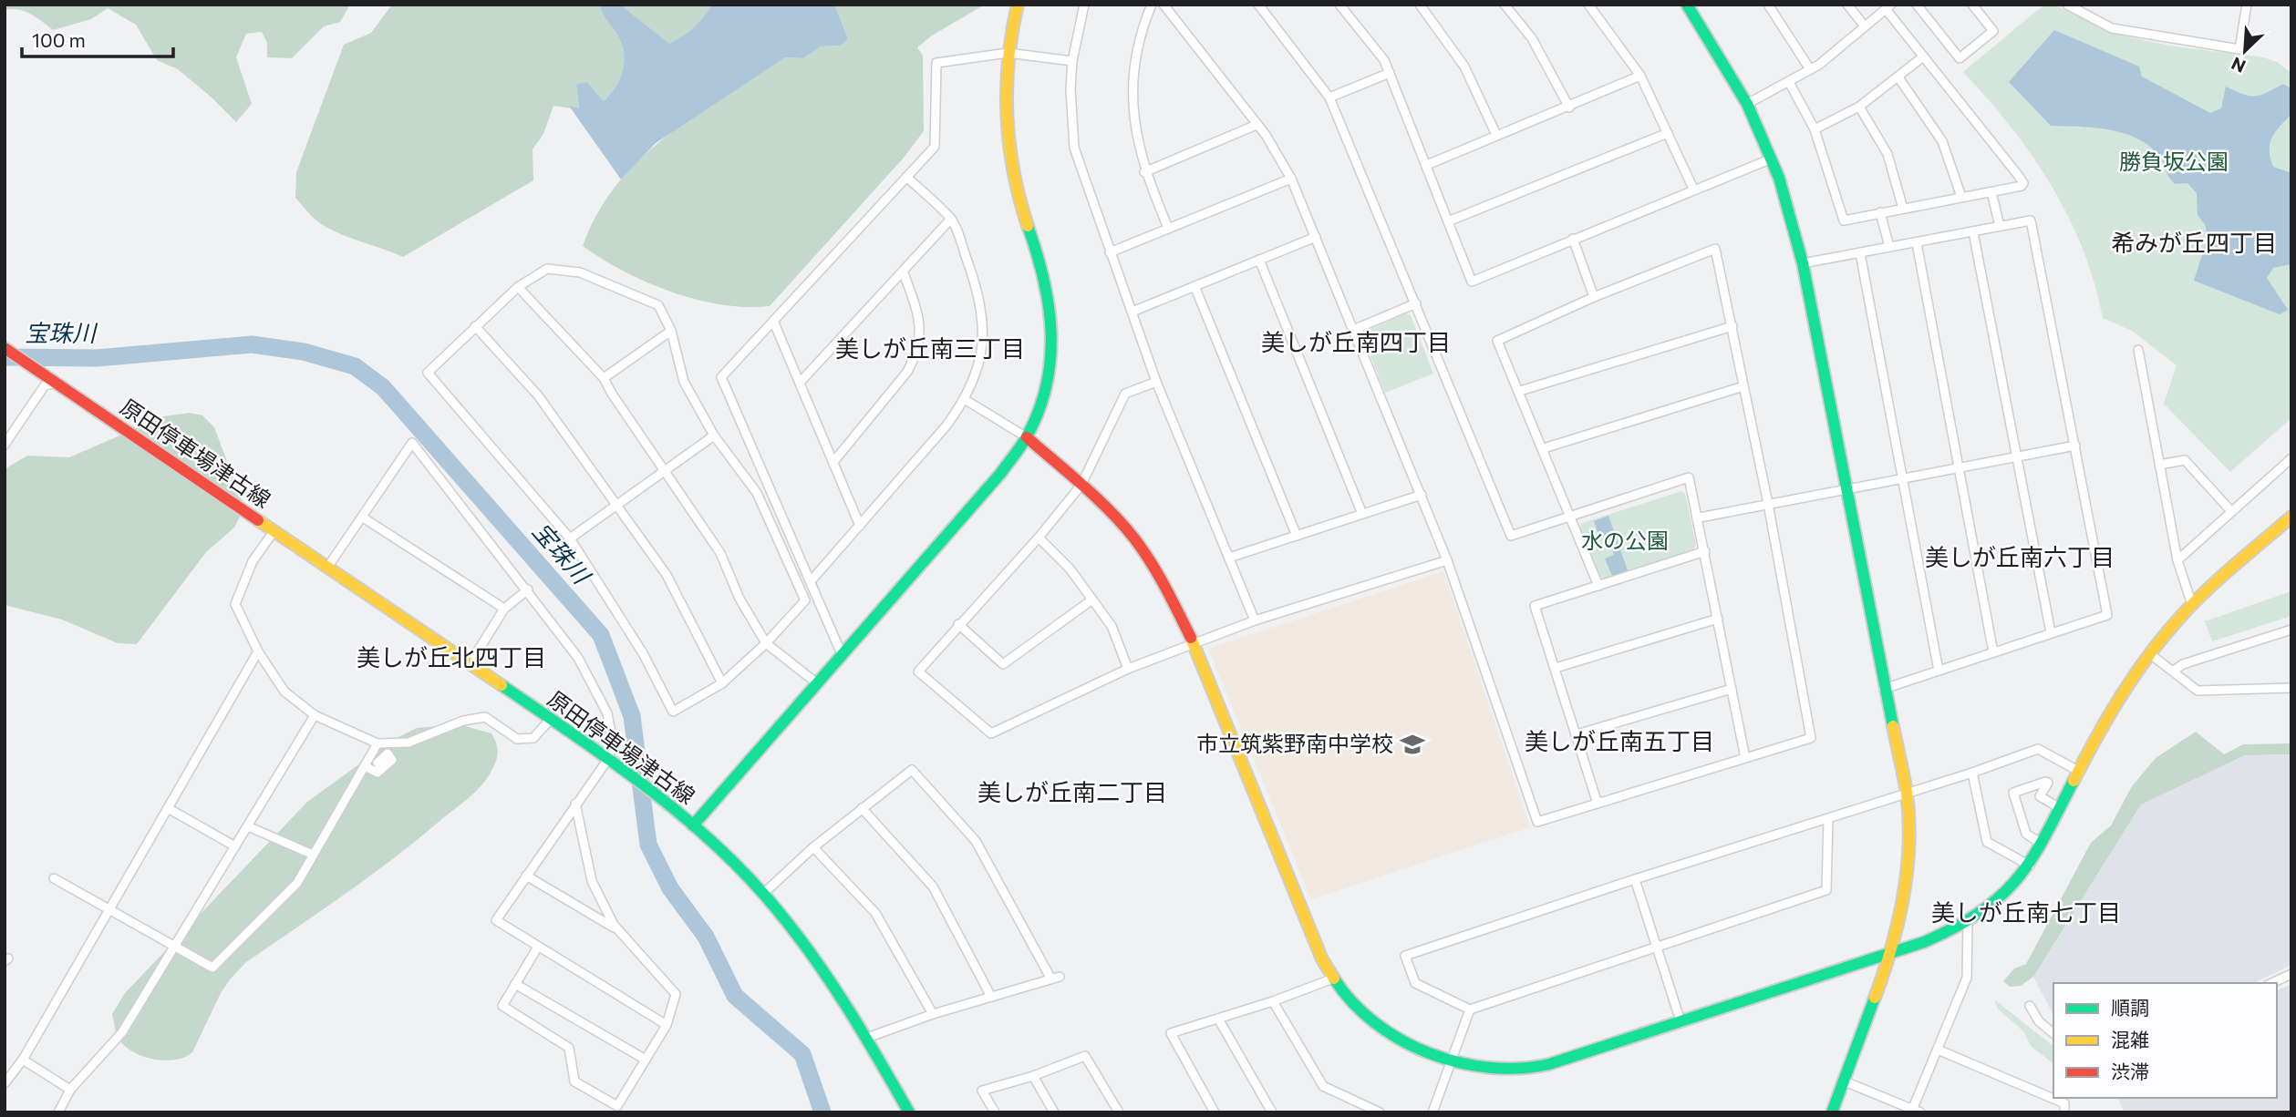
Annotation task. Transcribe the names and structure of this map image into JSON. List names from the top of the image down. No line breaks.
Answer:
{"streets":{"street":["原田停車場津古線"]},"districts":["希みが丘四丁目","美しが丘南四丁目","美しが丘南三丁目","美しが丘南六丁目","美しが丘北四丁目","美しが丘南五丁目","美しが丘南二丁目","美しが丘南七丁目"],"water":["宝珠川"],"parks":["勝負坂公園","水の公園"],"places":{"school or university":["市立筑紫野南中学校"]},"legend":["順調","混雑","渋滞"],"scale_bar":"100 m","north":"bottom left"}
